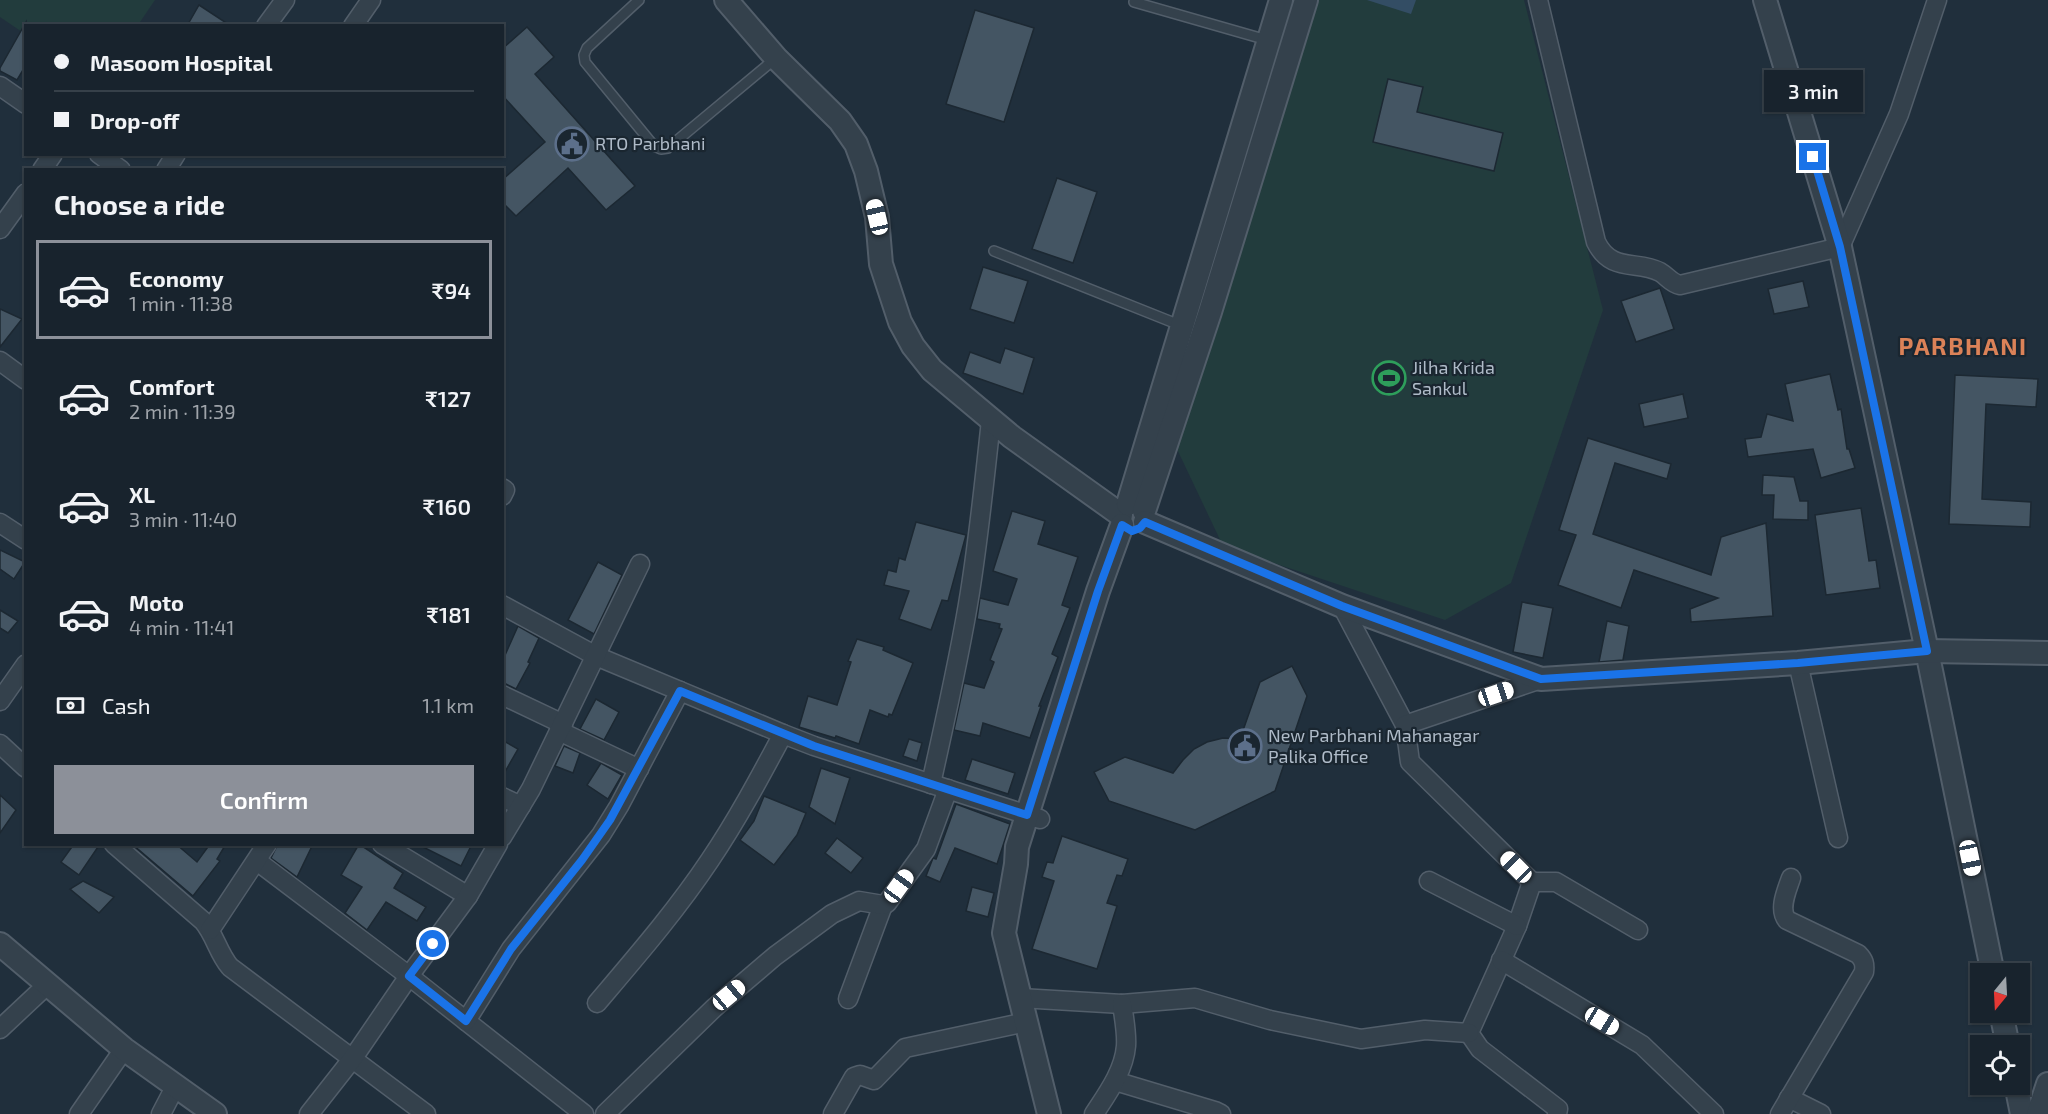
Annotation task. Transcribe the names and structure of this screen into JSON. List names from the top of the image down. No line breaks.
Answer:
{"districts":["PARBHANI"],"places":{"public building":["RTO Parbhani","New Parbhani Mahanagar Palika Office"],"sports":["Jilha Krida Sankul"]},"north":"bottom","page":{"banner":["Masoom Hospital","Drop-off"],"bubble":"3 min","heading":"Choose a ride","list":[{"name":"Economy","note":"1 min · 11:38","value":"₹94"},{"name":"Comfort","note":"2 min · 11:39","value":"₹127"},{"name":"XL","note":"3 min · 11:40","value":"₹160"},{"name":"Moto","note":"4 min · 11:41","value":"₹181"}],"pay":["Cash","1.1 km"],"buttons":"Confirm"}}
